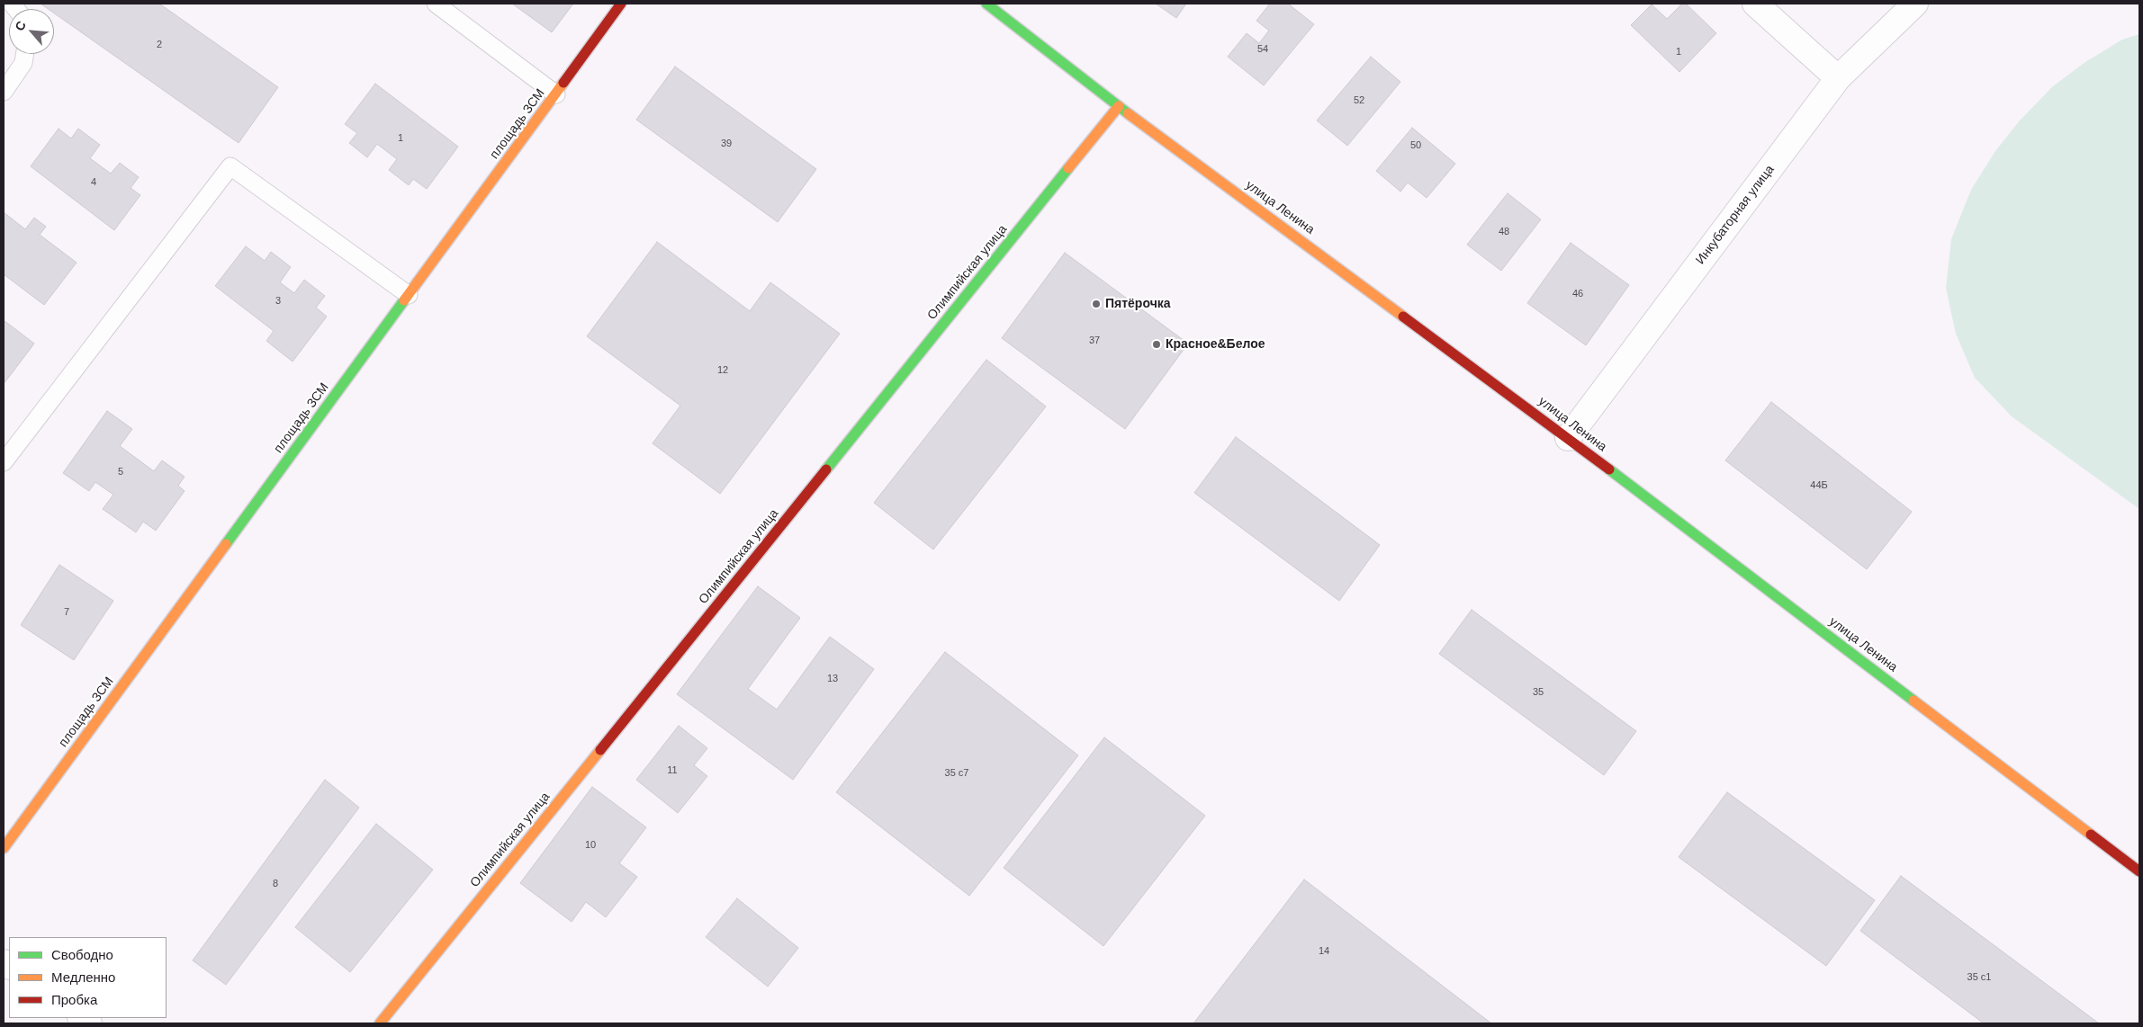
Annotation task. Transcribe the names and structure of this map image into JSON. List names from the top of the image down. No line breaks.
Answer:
{"streets":{"street":["площадь ЗСМ","улица Ленина","Инкубаторная улица","Олимпийская улица"]},"crossings":[["улица Ленина","Инкубаторная улица"],["улица Ленина","Олимпийская улица"]],"places":["Пятёрочка","Красное&Белое"],"house_numbers":["2","54","1","52","1","39","50","4","48","46","3","37","12","5","44Б","7","13","35","11","35 с7","10","8","14","35 с1"],"legend":["Свободно","Медленно","Пробка"],"north":"top left"}
